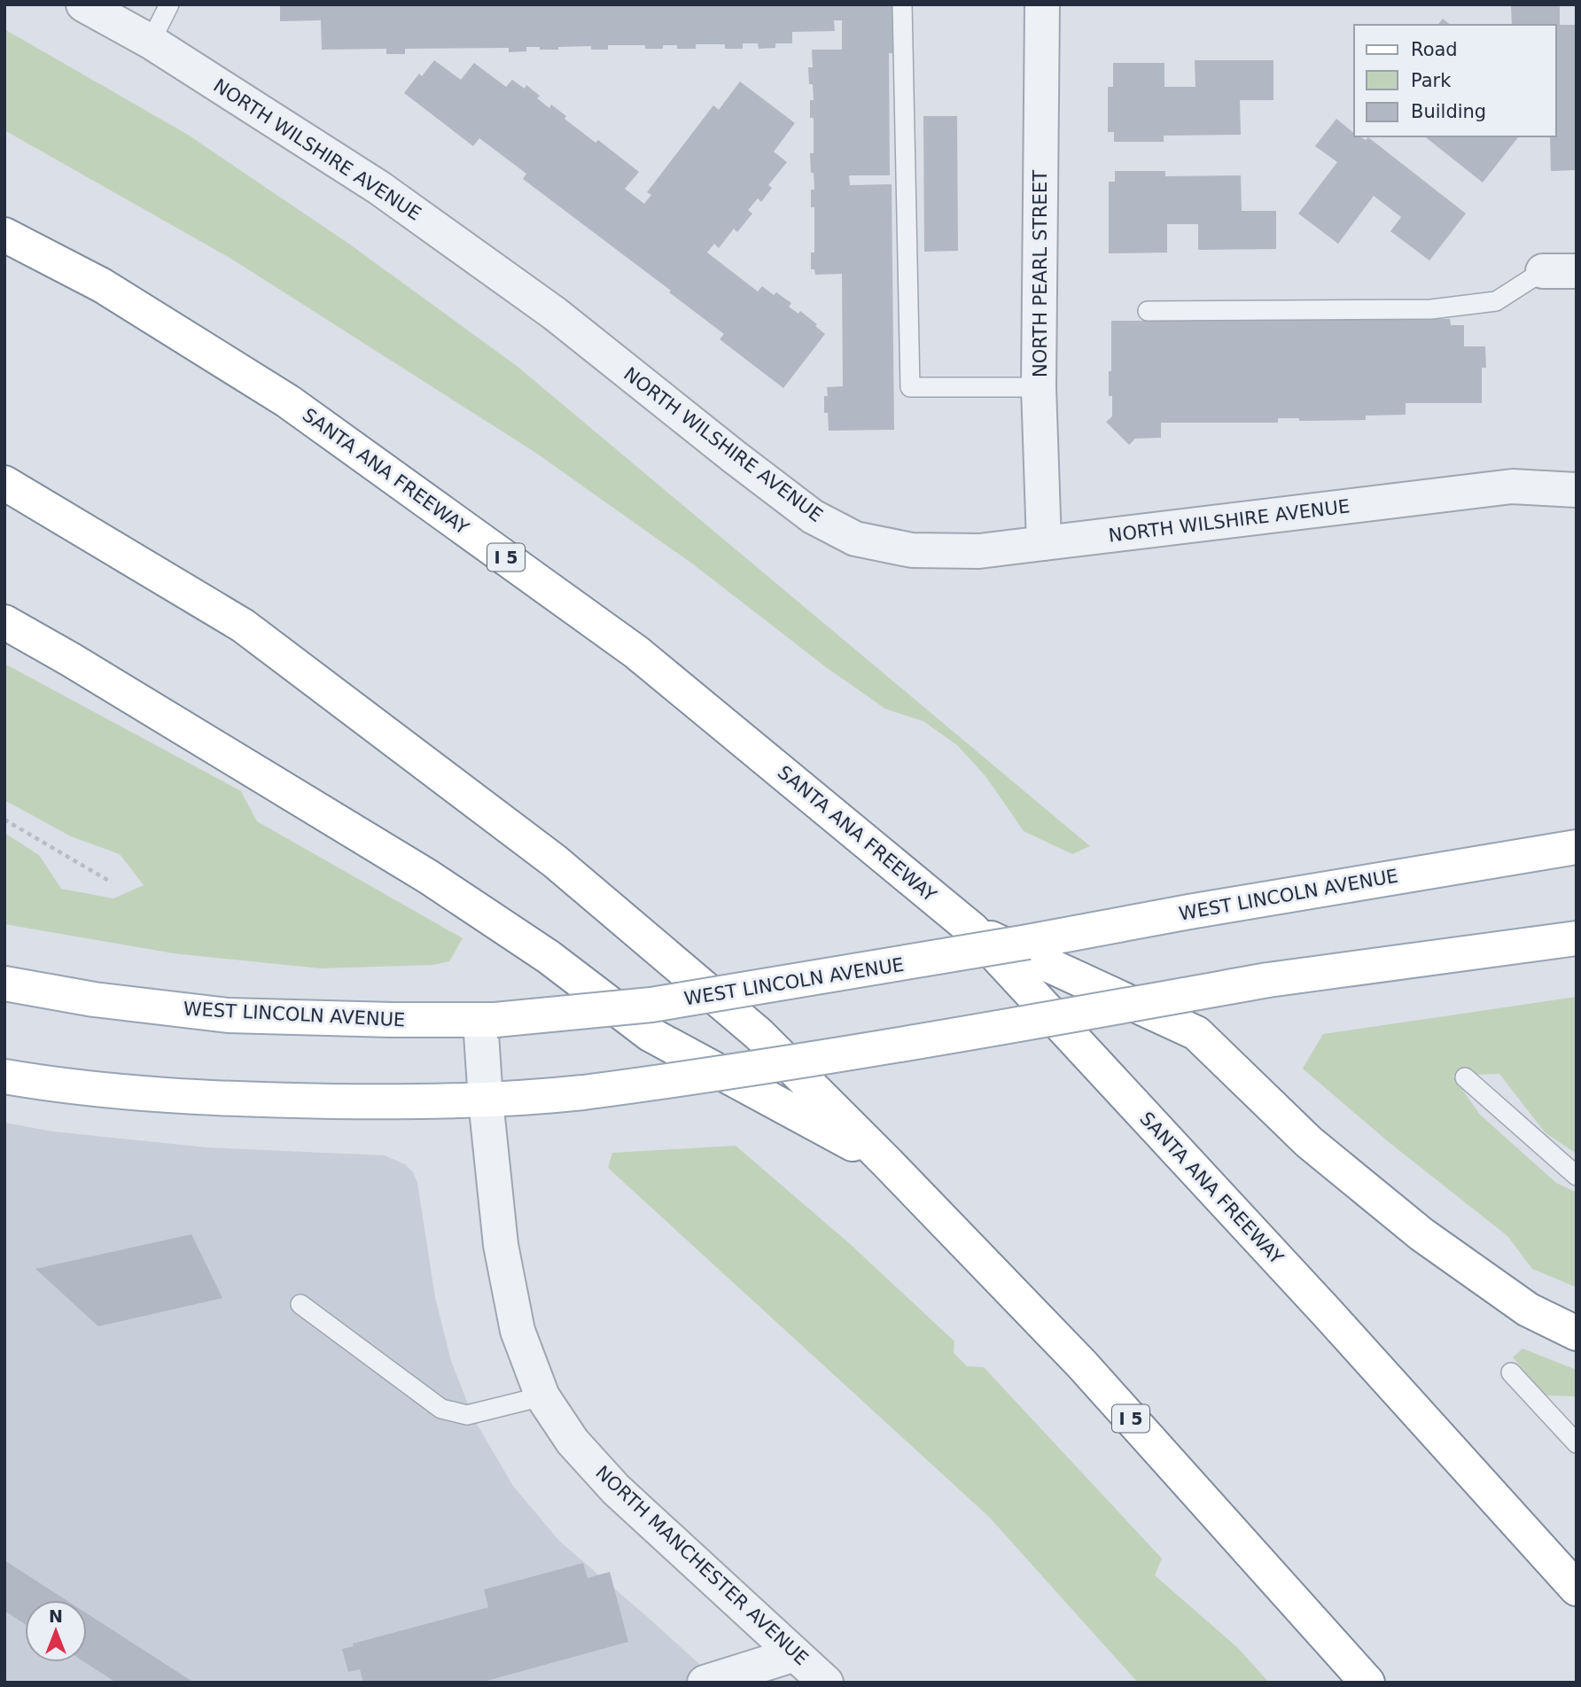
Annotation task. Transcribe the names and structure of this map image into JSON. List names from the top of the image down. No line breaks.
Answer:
{"streets":{"main road":["SANTA ANA FREEWAY","I 5","WEST LINCOLN AVENUE"],"street":["NORTH WILSHIRE AVENUE","NORTH PEARL STREET","NORTH MANCHESTER AVENUE"]},"crossings":[["NORTH WILSHIRE AVENUE","NORTH PEARL STREET"],["WEST LINCOLN AVENUE","NORTH MANCHESTER AVENUE"]],"legend":["Road","Park","Building"],"north":"top"}
